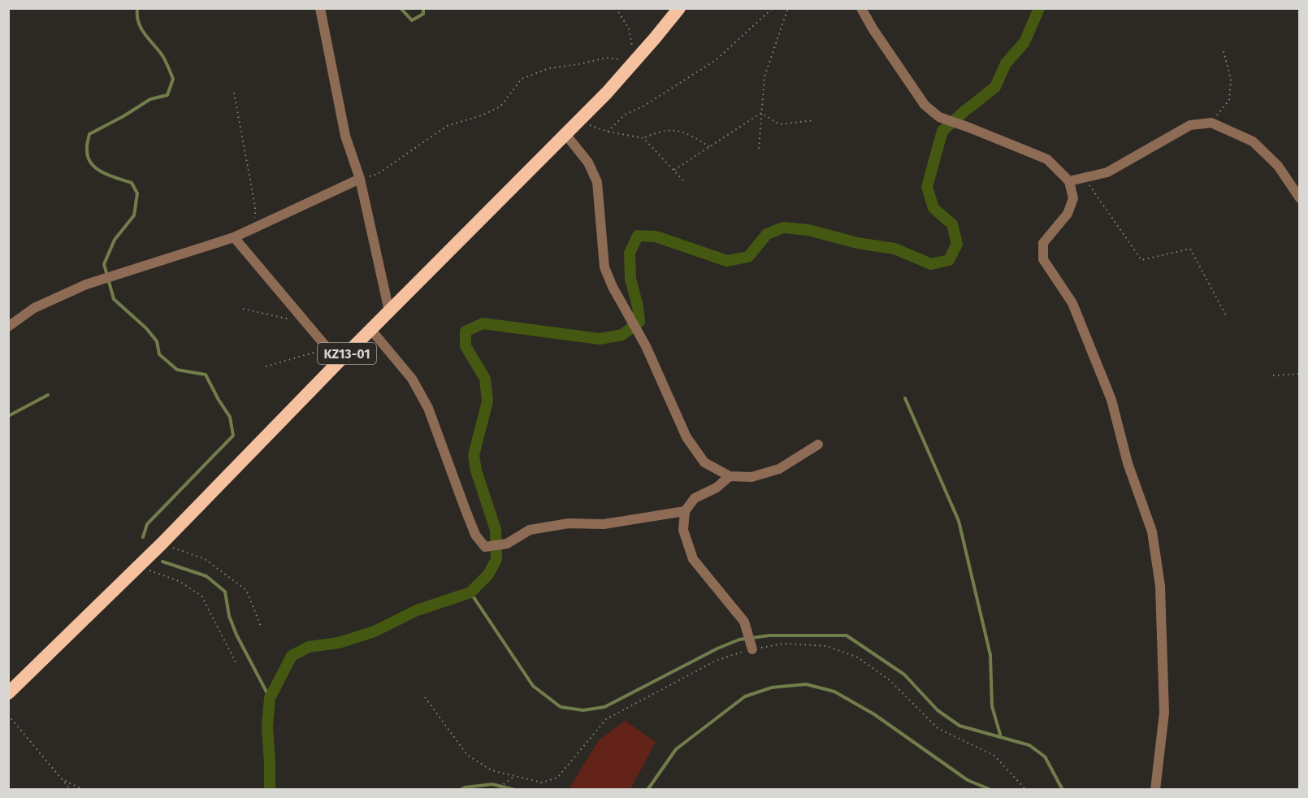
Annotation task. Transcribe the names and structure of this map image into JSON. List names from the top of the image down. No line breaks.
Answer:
{"streets":{"highway":["KZ13-01"]}}
